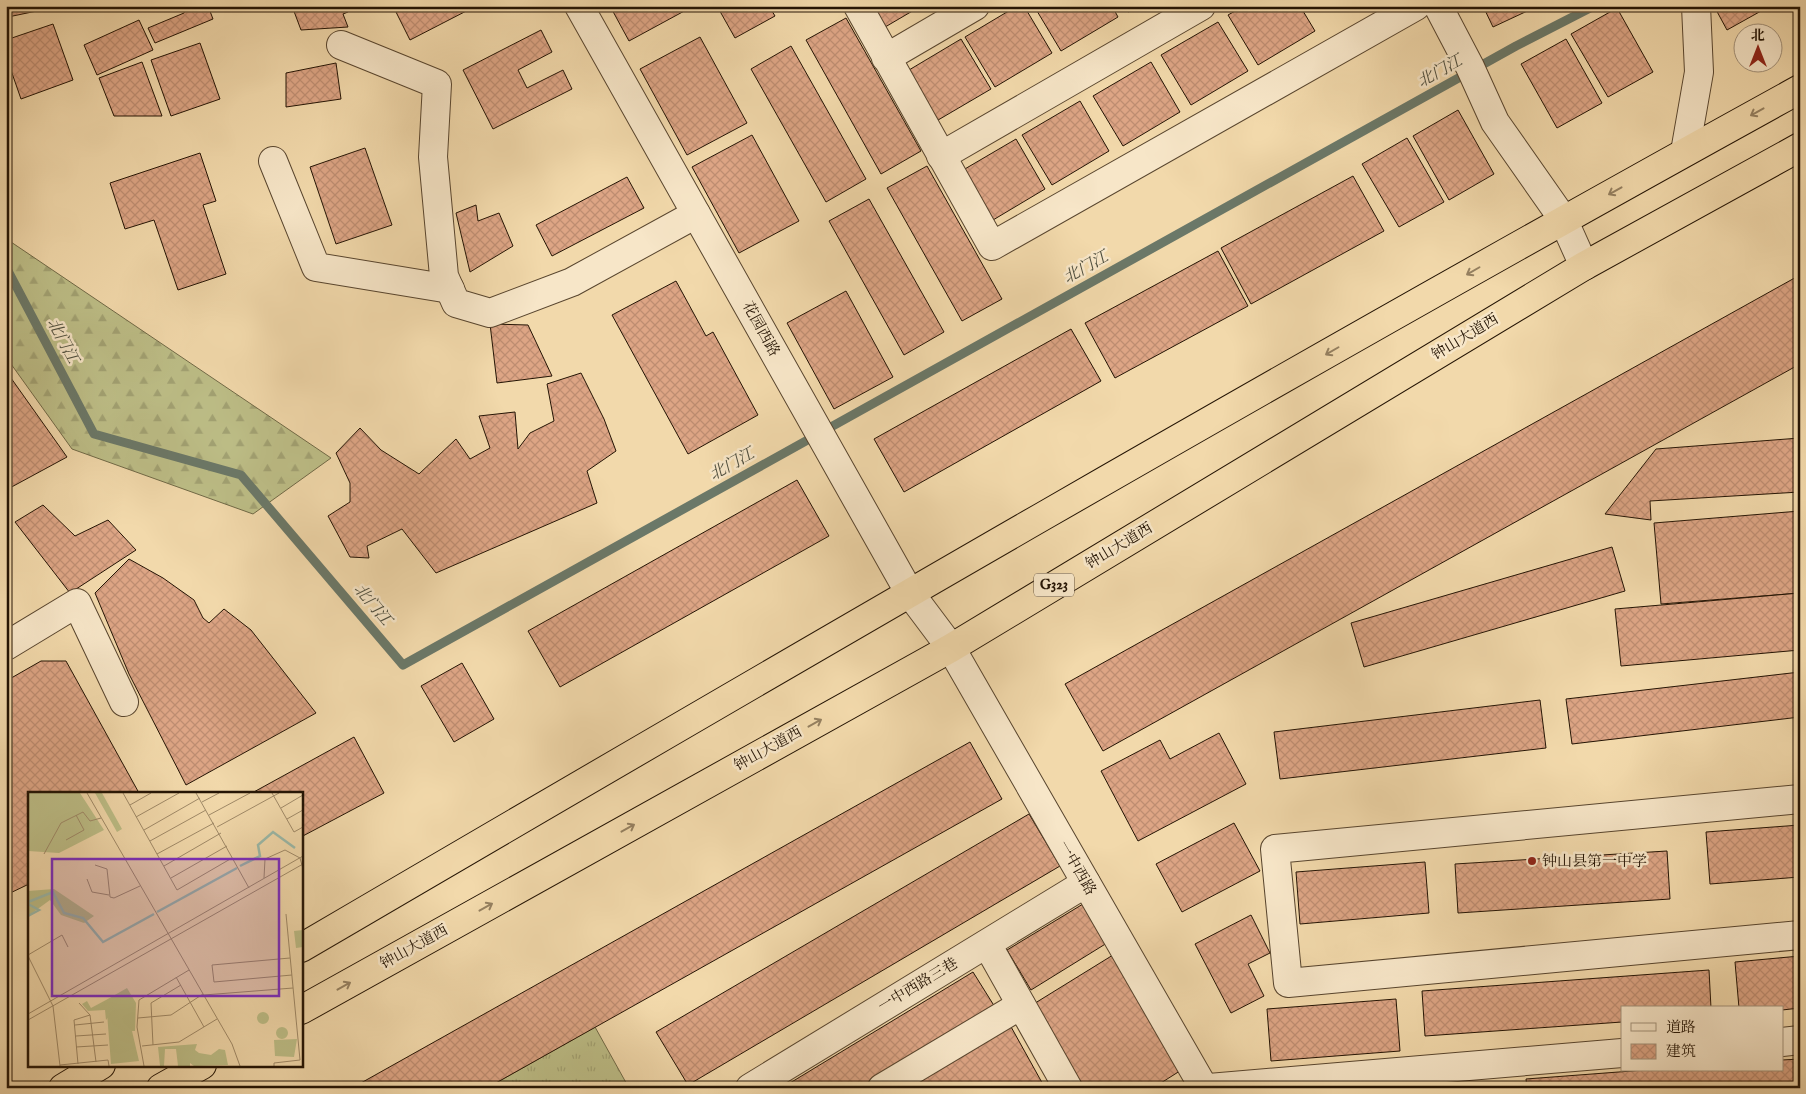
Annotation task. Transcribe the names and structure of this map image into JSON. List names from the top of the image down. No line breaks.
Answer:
{"streets":{"highway":["钟山大道西","G323"],"street":["花园西路","一中西路","一中西路三巷"]},"crossings":[["花园西路","钟山大道西"],["花园西路","一中西路"],["钟山大道西","一中西路"],["一中西路","一中西路三巷"]],"water":["北门江"],"places":["钟山县第一中学"],"legend":["道路","建筑"],"north":"top"}
